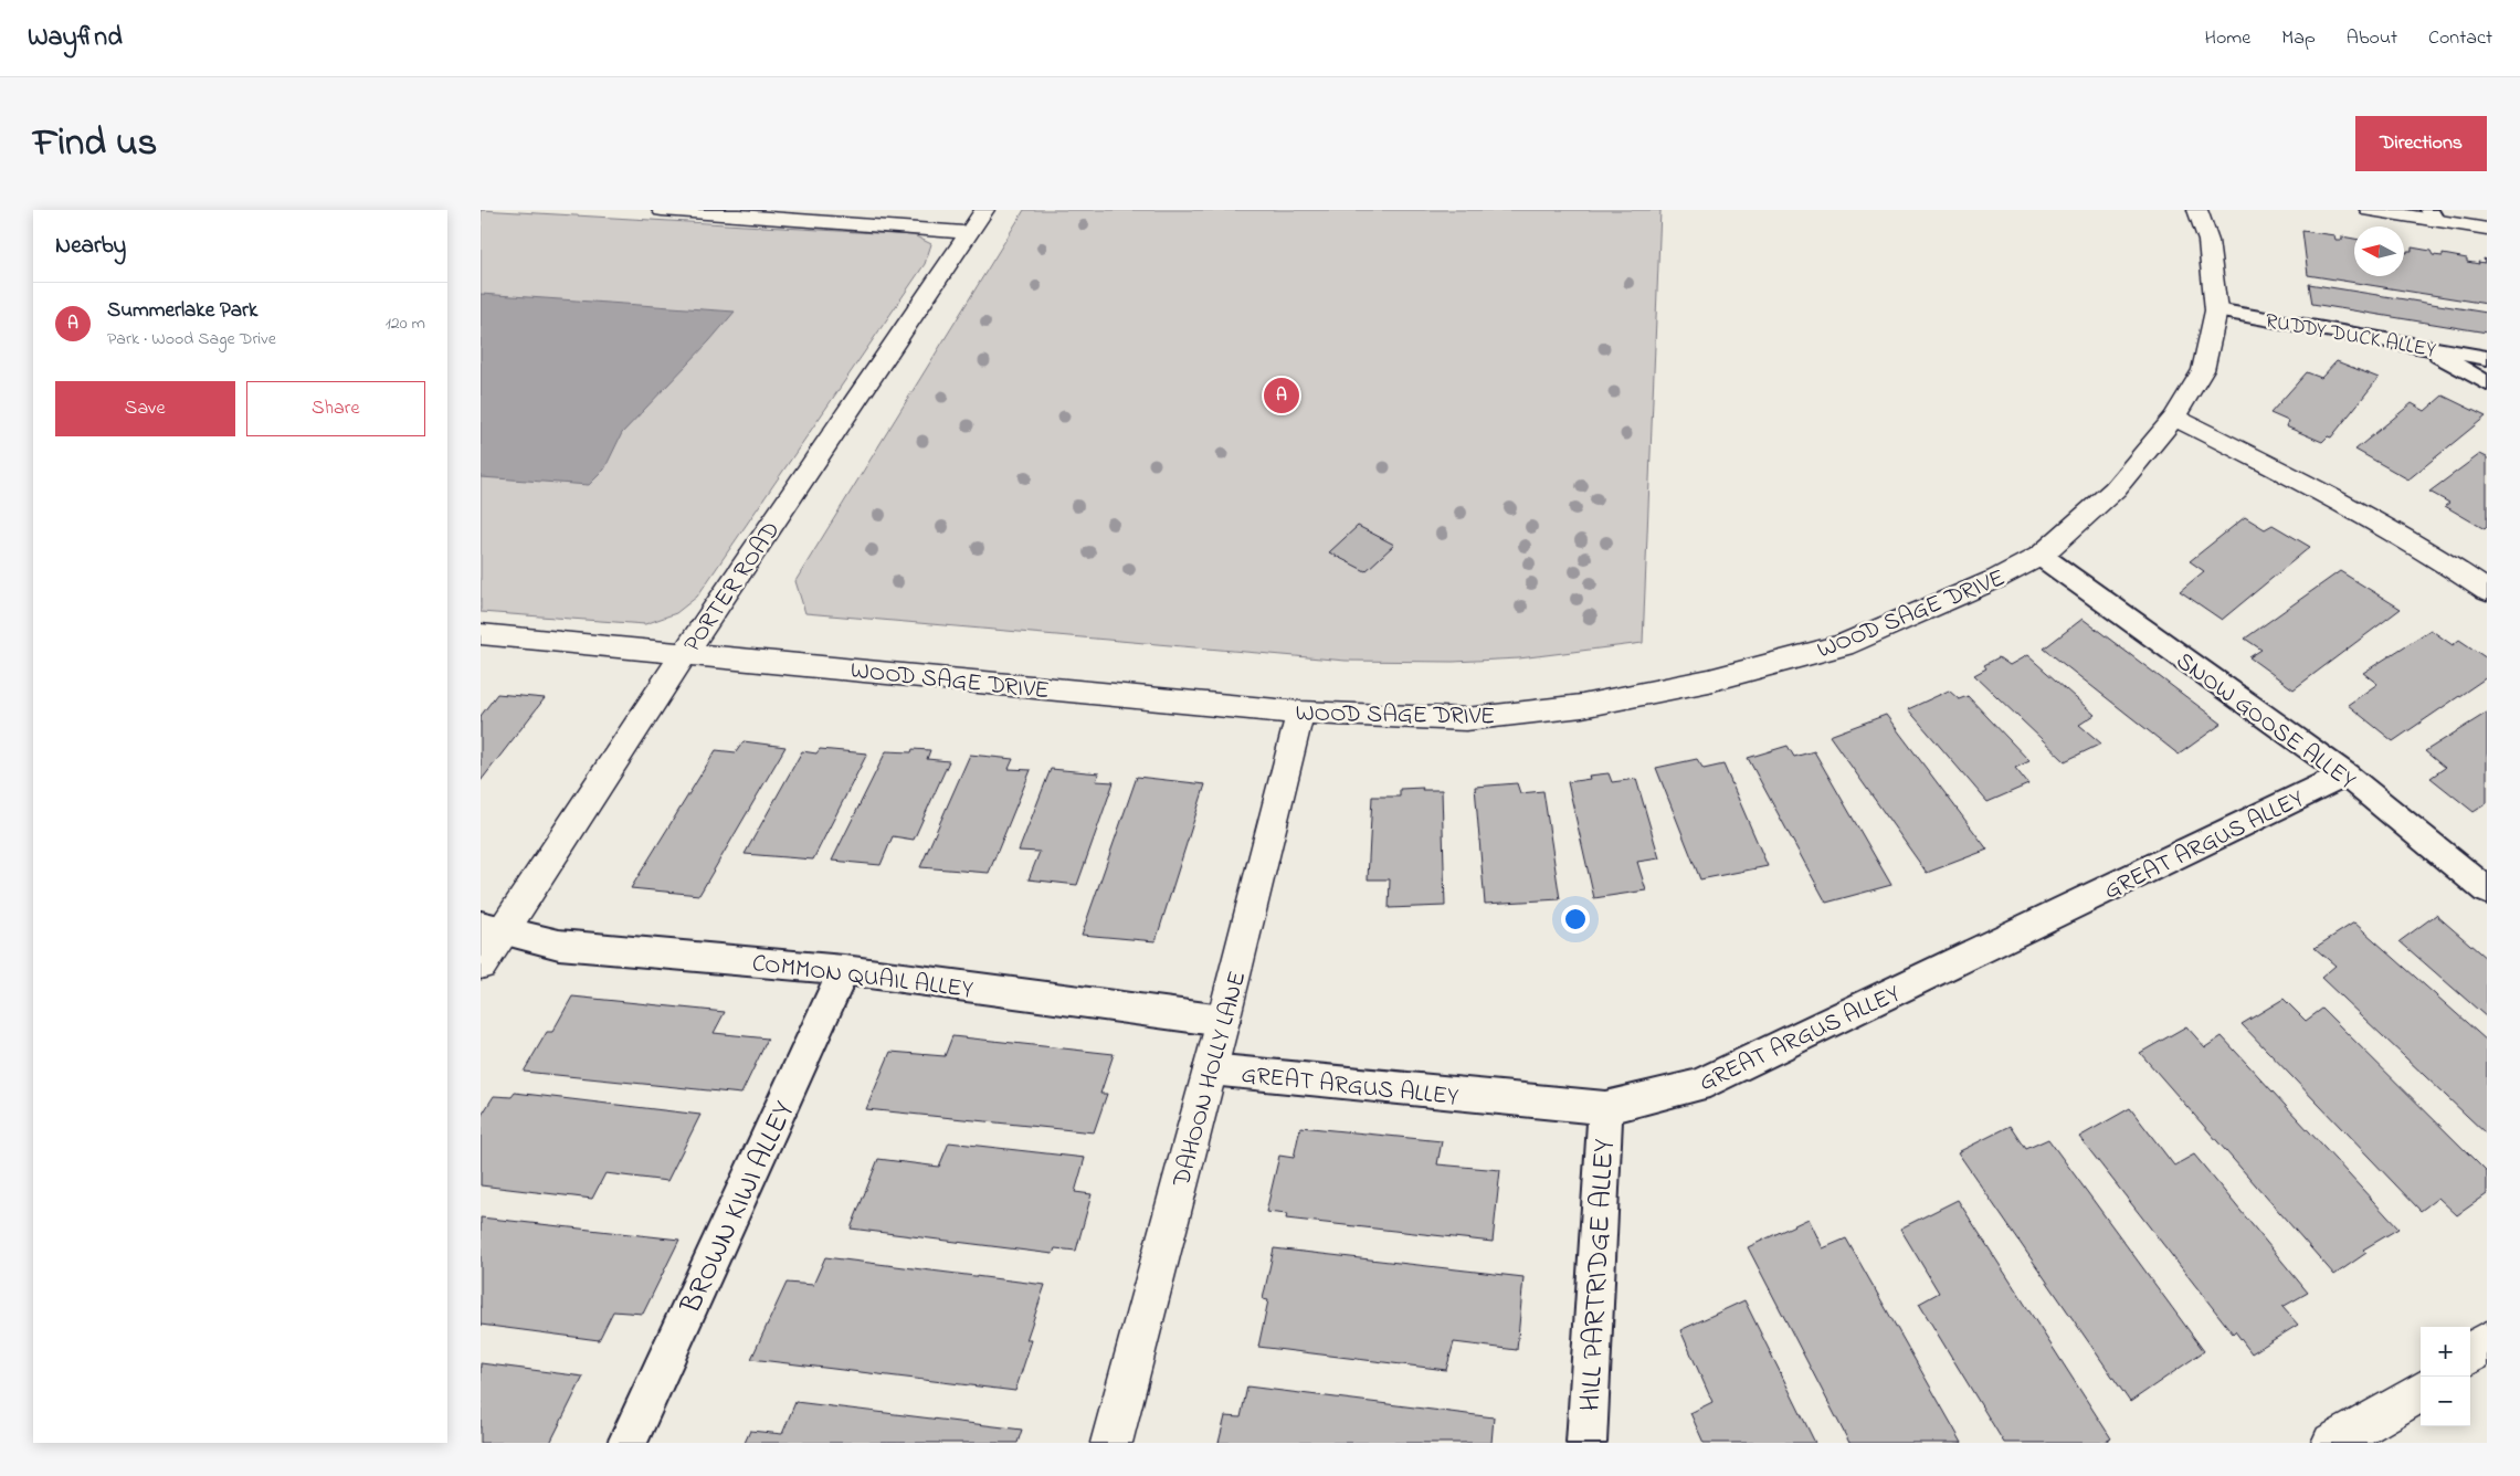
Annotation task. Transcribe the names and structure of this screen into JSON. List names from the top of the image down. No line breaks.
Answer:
{"streets":{"street":["PORTER ROAD","WOOD SAGE DRIVE","DAHOON HOLLY LANE"],"lane":["RUDDY DUCK ALLEY","SNOW GOOSE ALLEY","GREAT ARGUS ALLEY","COMMON QUAIL ALLEY","BROWN KIWI ALLEY","HILL PARTRIDGE ALLEY"]},"crossings":[["RUDDY DUCK ALLEY","WOOD SAGE DRIVE"],["PORTER ROAD","WOOD SAGE DRIVE"],["PORTER ROAD","COMMON QUAIL ALLEY"],["WOOD SAGE DRIVE","SNOW GOOSE ALLEY"],["WOOD SAGE DRIVE","DAHOON HOLLY LANE"],["SNOW GOOSE ALLEY","GREAT ARGUS ALLEY"],["GREAT ARGUS ALLEY","DAHOON HOLLY LANE"],["GREAT ARGUS ALLEY","HILL PARTRIDGE ALLEY"],["COMMON QUAIL ALLEY","DAHOON HOLLY LANE"],["COMMON QUAIL ALLEY","BROWN KIWI ALLEY"]],"north":"left","page":{"header":"Wayfind","nav":["Home","Map","About","Contact"],"title":"Find us","buttons":["Directions",["Save","Share"]],"heading":"Nearby","list":[{"mark":"A","name":"Summerlake Park","note":"Park · Wood Sage Drive","value":"120 m"}],"pins":"A","map_buttons":["+","−"]}}
